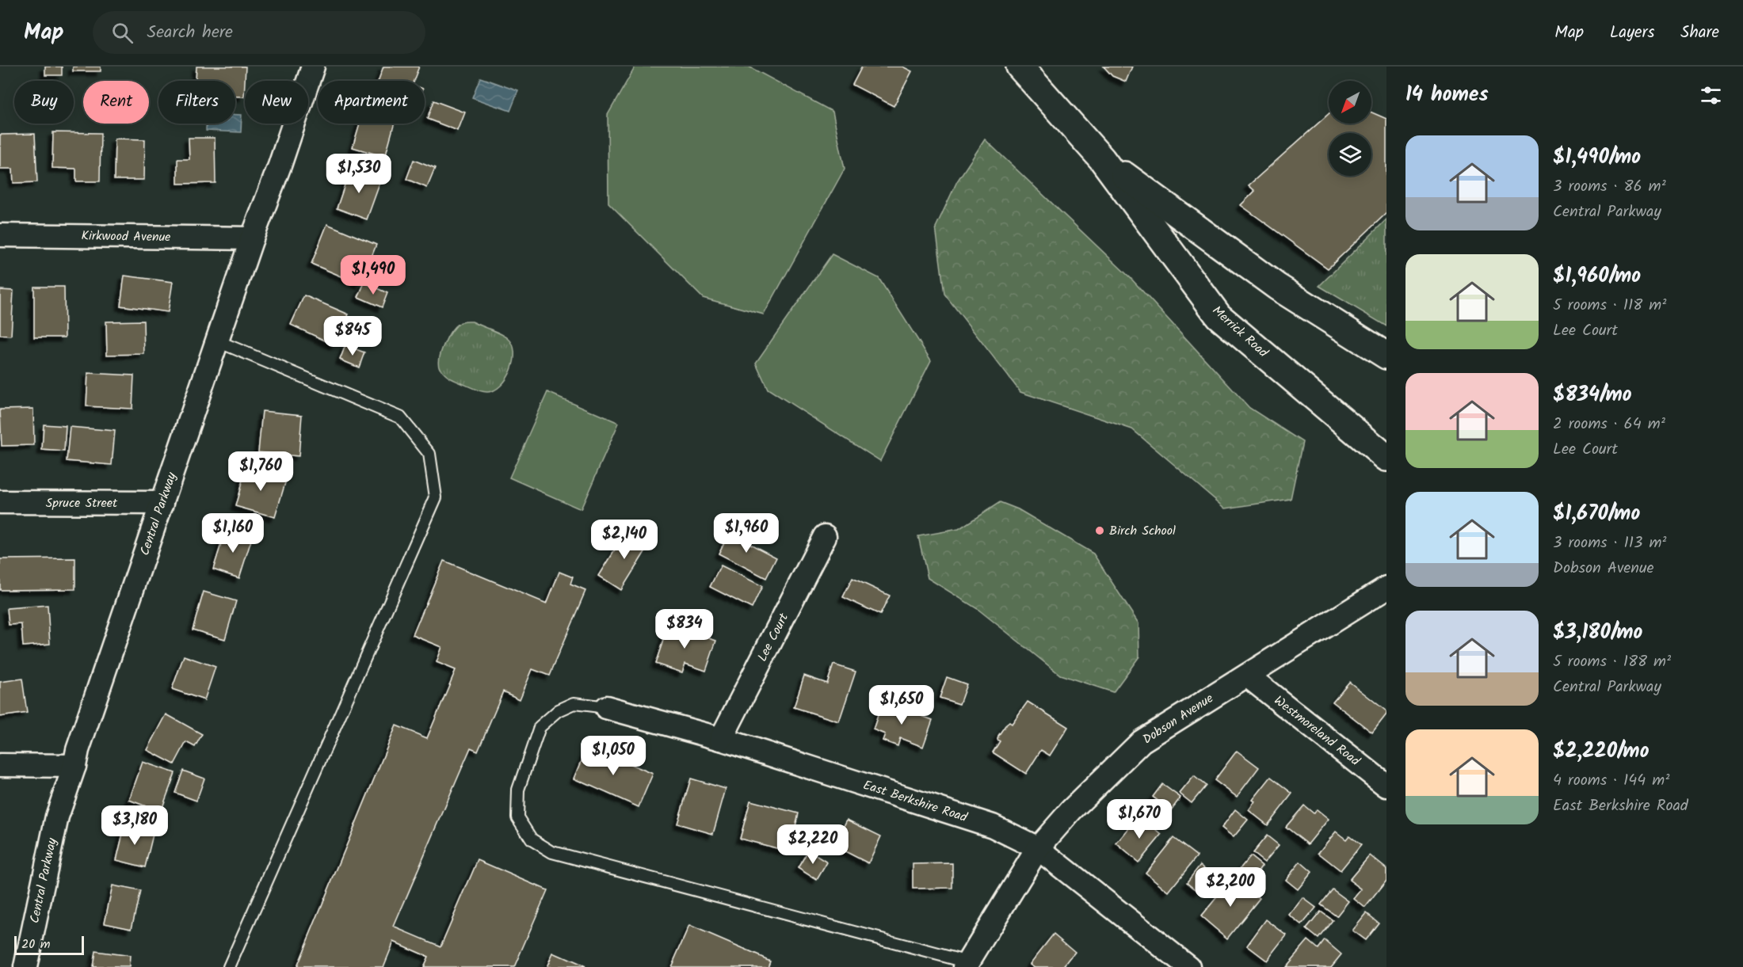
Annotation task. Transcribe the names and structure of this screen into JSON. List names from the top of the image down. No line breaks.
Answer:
{"streets":{"main road":["Merrick Road"],"street":["Kirkwood Avenue","Spruce Street","Central Parkway","Lee Court","Dobson Avenue","Westmoreland Road","East Berkshire Road"]},"crossings":[["Kirkwood Avenue","Central Parkway"],["Spruce Street","Central Parkway"],["Lee Court","East Berkshire Road"],["Dobson Avenue","Westmoreland Road"],["Dobson Avenue","East Berkshire Road"]],"places":["Birch School"],"scale_bar":"20 m","north":"bottom left","page":{"header":"Map","search":"Search here","nav":["Map","Layers","Share"],"heading":"14 homes","chip":["Buy","Rent","Filters","New","Apartment"],"list":[{"name":"$1,490/mo","note":"3 rooms · 86 m² · Central Parkway"},{"name":"$1,960/mo","note":"5 rooms · 118 m² · Lee Court"},{"name":"$834/mo","note":"2 rooms · 64 m² · Lee Court"},{"name":"$1,670/mo","note":"3 rooms · 113 m² · Dobson Avenue"},{"name":"$3,180/mo","note":"5 rooms · 188 m² · Central Parkway"},{"name":"$2,220/mo","note":"4 rooms · 144 m² · East Berkshire Road"}],"price":["$1,530","$1,490","$845","$1,760","$1,160","$1,960","$2,140","$834","$1,650","$1,050","$1,670","$3,180","$2,220","$2,200"],"scale":"20 m"}}
